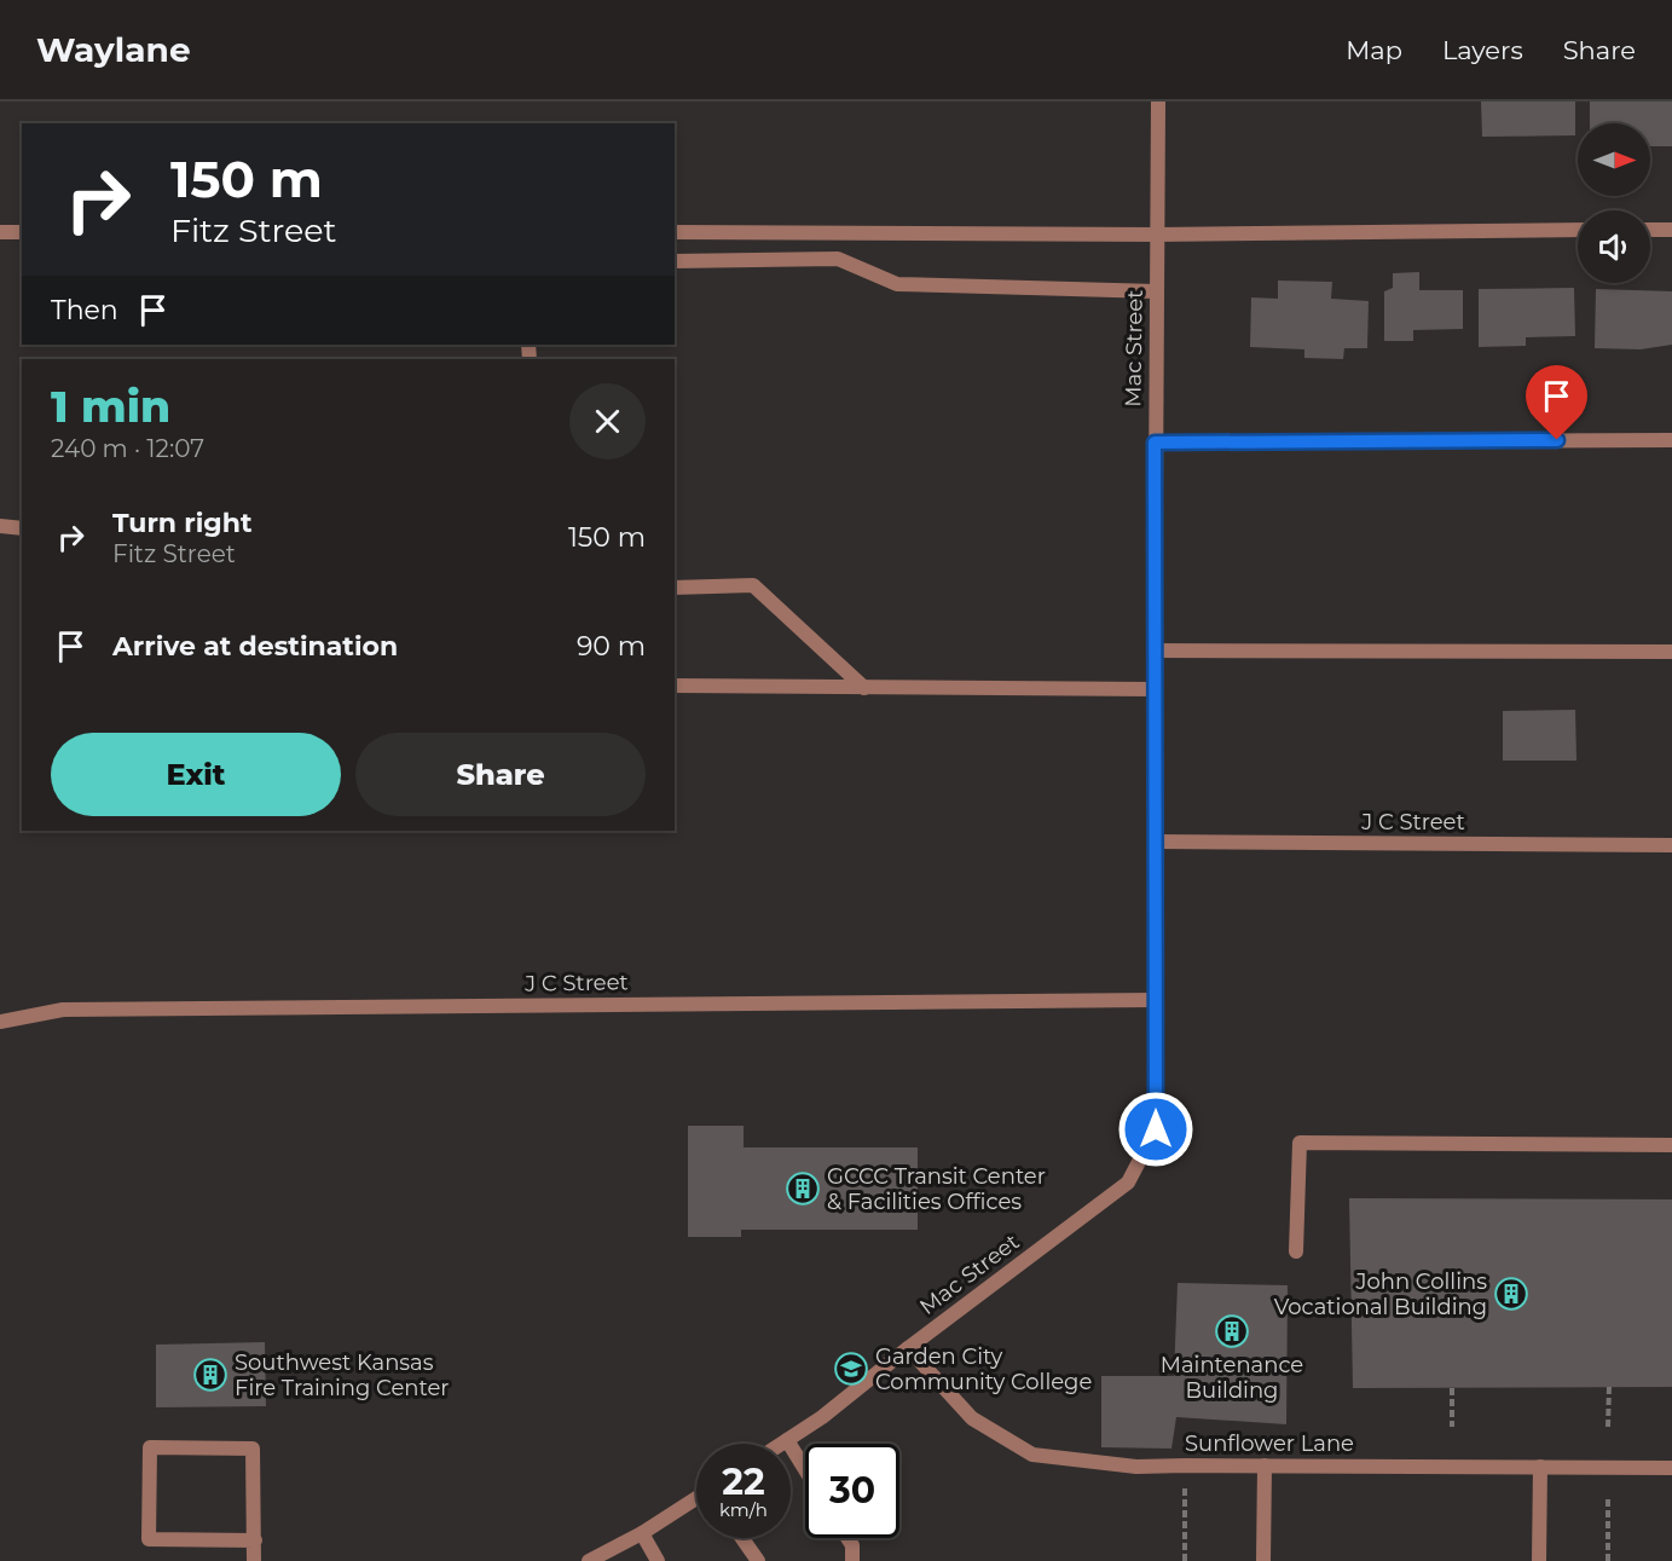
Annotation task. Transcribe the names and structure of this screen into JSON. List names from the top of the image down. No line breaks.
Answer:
{"streets":{"street":["Mac Street","J C Street","Sunflower Lane"]},"crossings":[["Mac Street","J C Street"],["Mac Street","Sunflower Lane"]],"places":{"building":["GCCC Transit Center & Facilities Offices","John Collins Vocational Building","Maintenance Building","Southwest Kansas Fire Training Center"],"school or university":["Garden City Community College"]},"north":"right","page":{"header":"Waylane","nav":["Map","Layers","Share"],"turn":["150 m","Fitz Street"],"then":"Then","heading":["1 min","240 m · 12:07"],"list":[{"name":"Turn right","note":"Fitz Street","value":"150 m"},{"name":"Arrive at destination","value":"90 m"}],"buttons":["Exit","Share"],"speed":"22 km/h","limit":"30"}}
